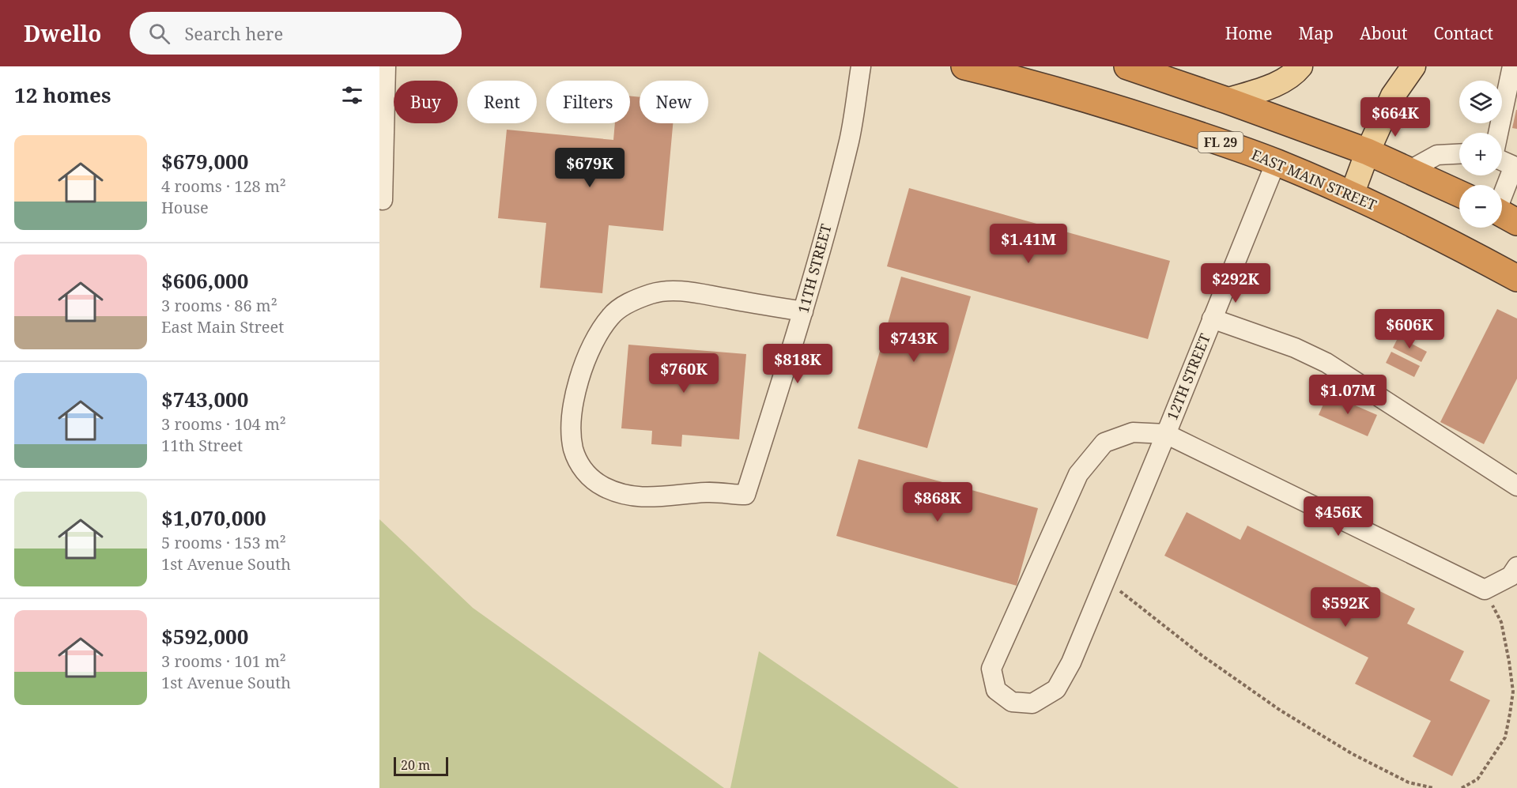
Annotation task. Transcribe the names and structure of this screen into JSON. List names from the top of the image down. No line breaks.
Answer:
{"streets":{"highway":["FL 29","EAST MAIN STREET"],"street":["11TH STREET","12TH STREET"]},"crossings":[["EAST MAIN STREET","12TH STREET"]],"scale_bar":"20 m","page":{"header":"Dwello","search":"Search here","nav":["Home","Map","About","Contact"],"heading":"12 homes","map_buttons":["+","−"],"chip":["Buy","Rent","Filters","New"],"price":["$664K","$679K","$1.41M","$292K","$606K","$743K","$818K","$760K","$1.07M","$868K","$456K","$592K"],"list":[{"name":"$679,000","note":"4 rooms · 128 m² · House"},{"name":"$606,000","note":"3 rooms · 86 m² · East Main Street"},{"name":"$743,000","note":"3 rooms · 104 m² · 11th Street"},{"name":"$1,070,000","note":"5 rooms · 153 m² · 1st Avenue South"},{"name":"$592,000","note":"3 rooms · 101 m² · 1st Avenue South"}],"scale":"20 m"}}
